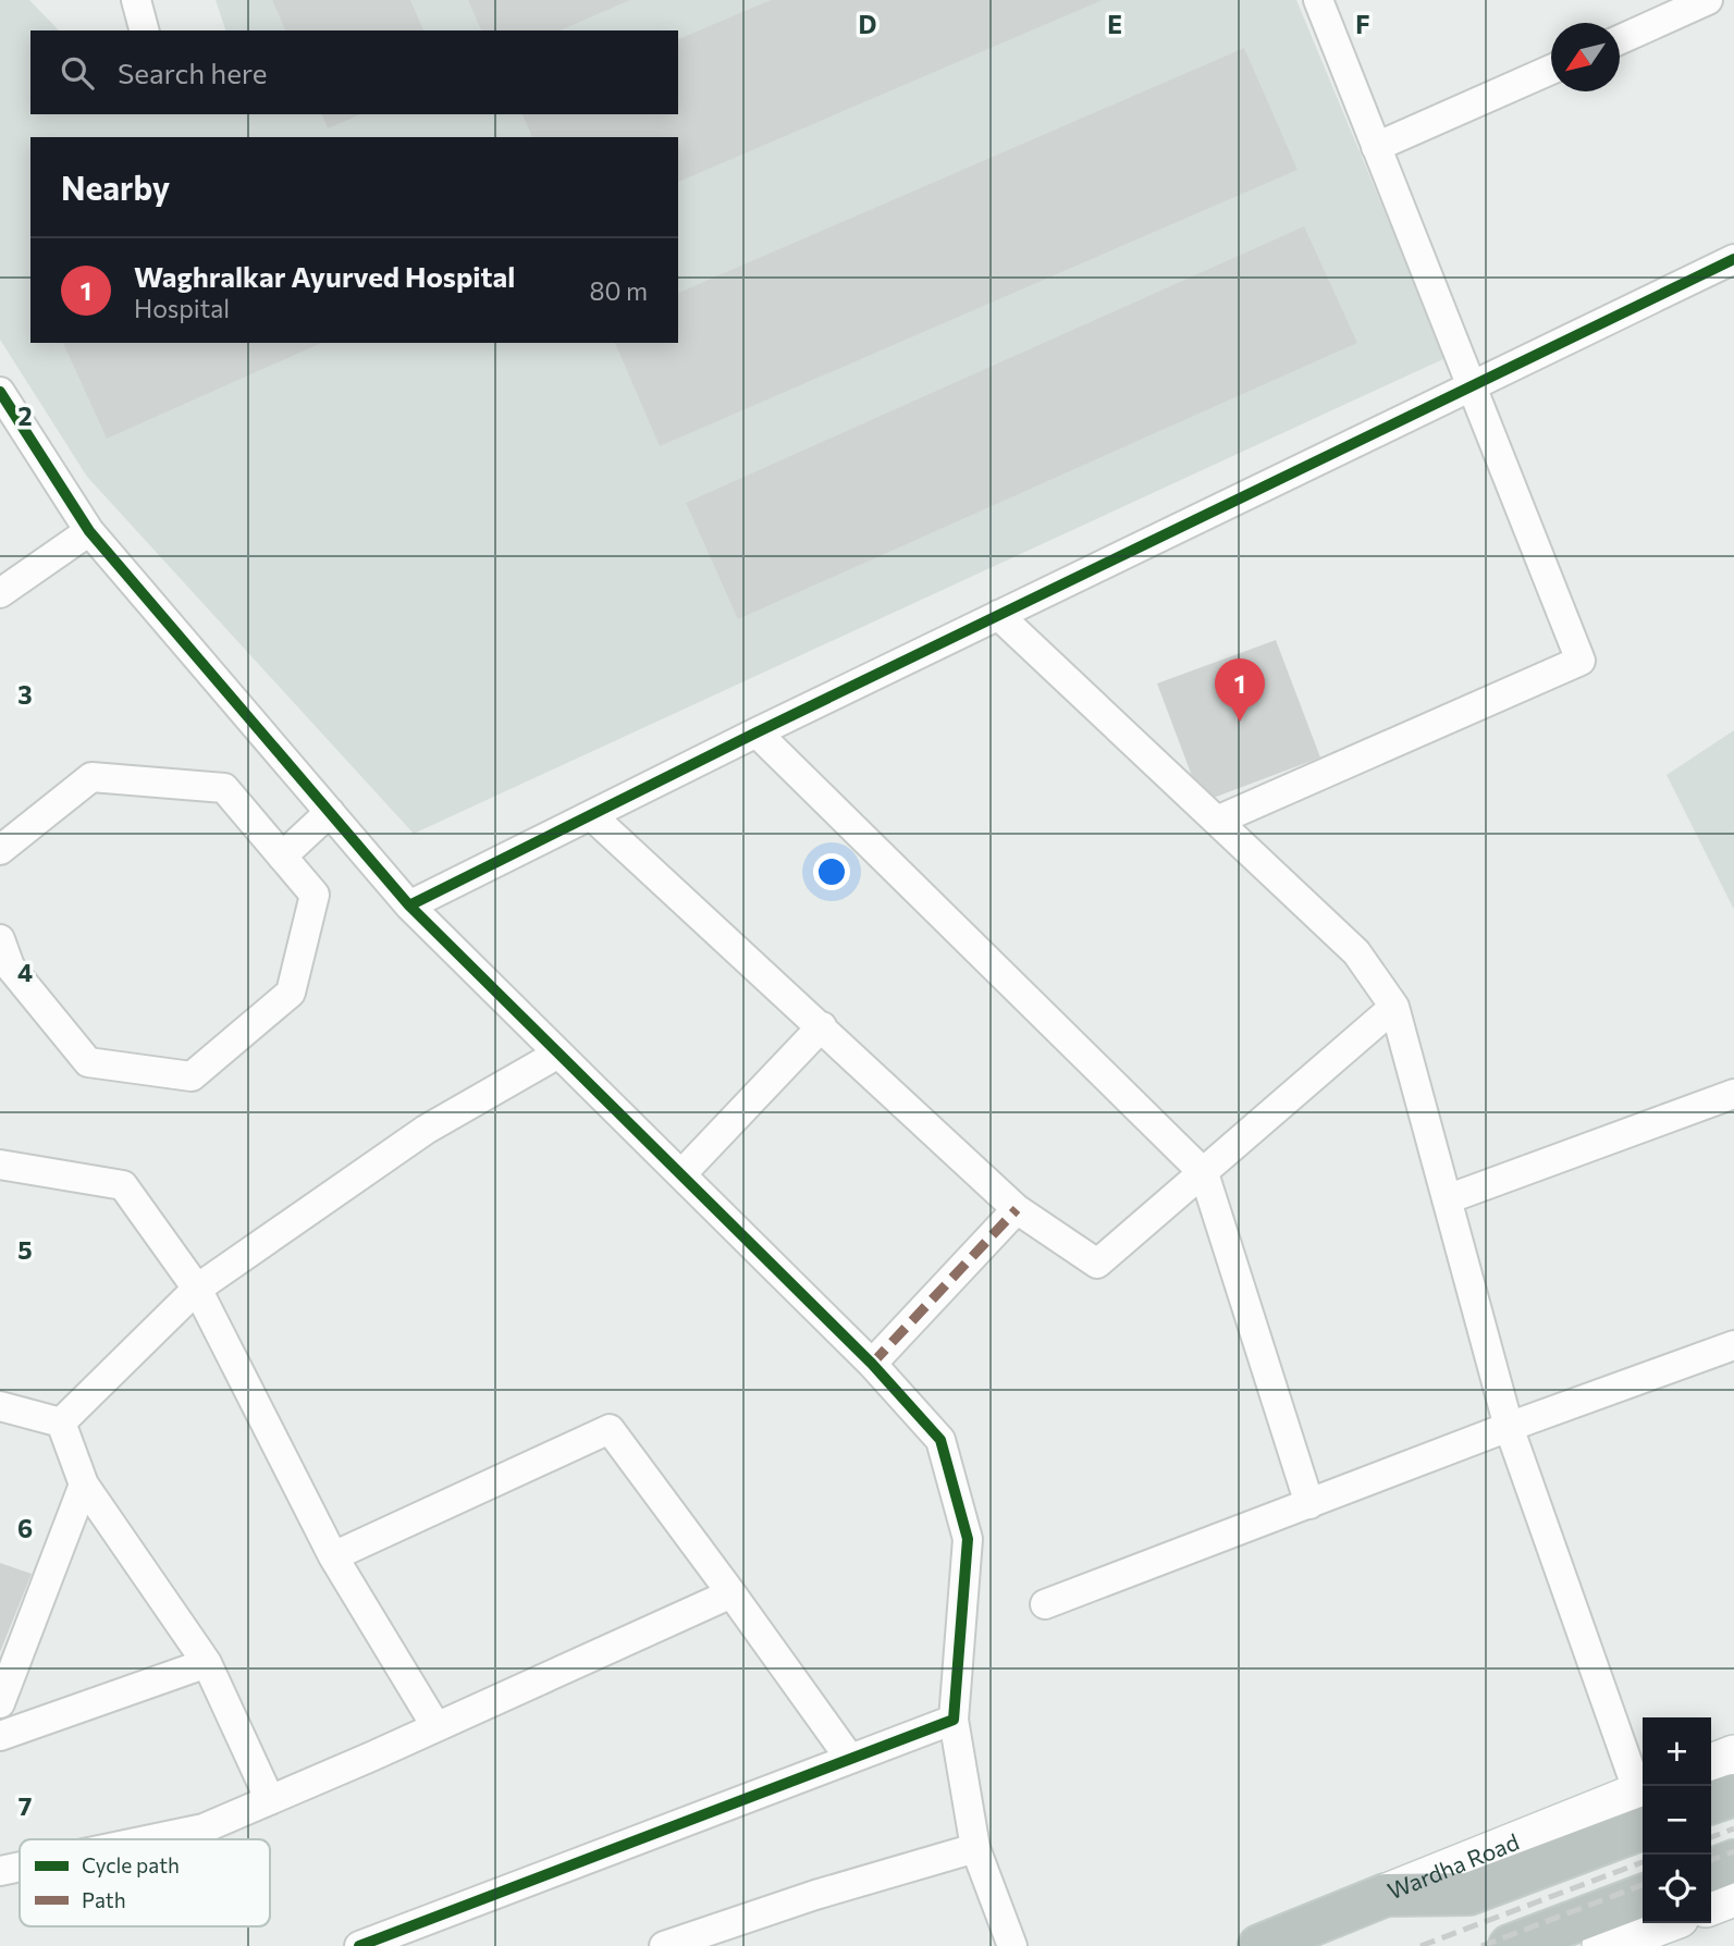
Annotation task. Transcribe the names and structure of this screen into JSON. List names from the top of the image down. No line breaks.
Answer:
{"streets":{"highway":["Wardha Road"]},"legend":["Cycle path","Path"],"north":"bottom left","page":{"search":"Search here","heading":"Nearby","list":[{"mark":"1","name":"Waghralkar Ayurved Hospital","note":"Hospital","value":"80 m"}],"pins":"1","map_buttons":["+","−"]},"grid":{"columns":["D","E","F"],"rows":["2","3","4","5","6","7"]}}
